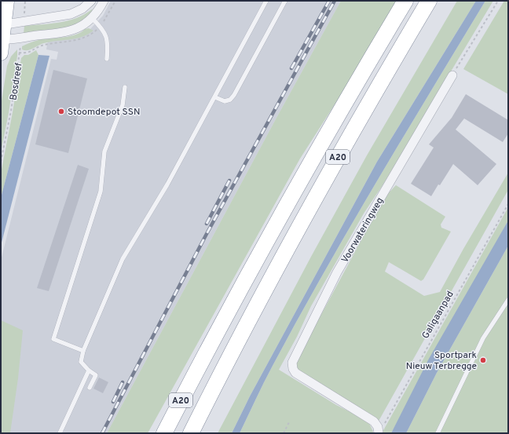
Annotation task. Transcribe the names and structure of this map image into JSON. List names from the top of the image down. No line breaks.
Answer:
{"streets":{"highway":["A20"],"street":["Voorwateringweg"],"path":["Bosdreef","Galigaanpad"]},"crossings":[["Voorwateringweg","Galigaanpad"]],"places":["Stoomdepot SSN","Sportpark Nieuw Terbregge"]}
